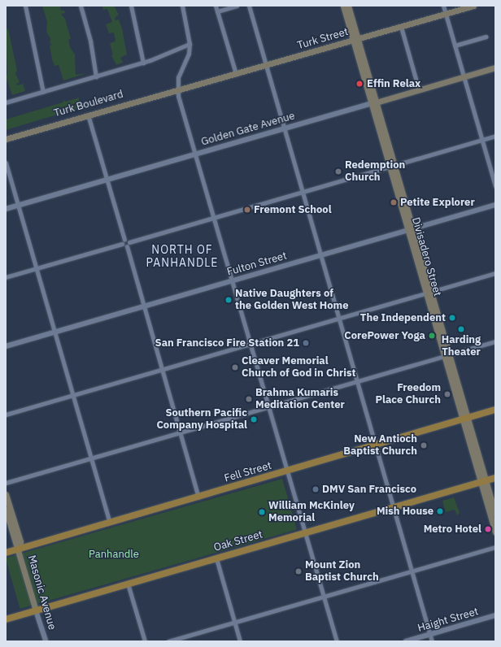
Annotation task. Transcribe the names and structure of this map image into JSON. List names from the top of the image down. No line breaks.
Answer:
{"streets":{"main road":["Turk Street","Turk Boulevard","Golden Gate Avenue","Divisadero Street","Fell Street","Oak Street","Masonic Avenue"],"street":["Fulton Street","Haight Street"]},"crossings":[["Turk Street","Turk Boulevard"],["Turk Street","Divisadero Street"],["Golden Gate Avenue","Divisadero Street"],["Divisadero Street","Fulton Street"],["Divisadero Street","Fell Street"],["Divisadero Street","Oak Street"],["Fell Street","Masonic Avenue"],["Oak Street","Masonic Avenue"]],"districts":["NORTH OF PANHANDLE"],"parks":["Panhandle"],"places":["Effin Relax","Redemption Church","Petite Explorer","Fremont School","Native Daughters of the Golden West Home","The Independent","Harding Theater","CorePower Yoga","San Francisco Fire Station 21","Cleaver Memorial Church of God in Christ","Freedom Place Church","Brahma Kumaris Meditation Center","Southern Pacific Company Hospital","New Antioch Baptist Church","DMV San Francisco","Mish House","William McKinley Memorial","Metro Hotel","Mount Zion Baptist Church"]}
